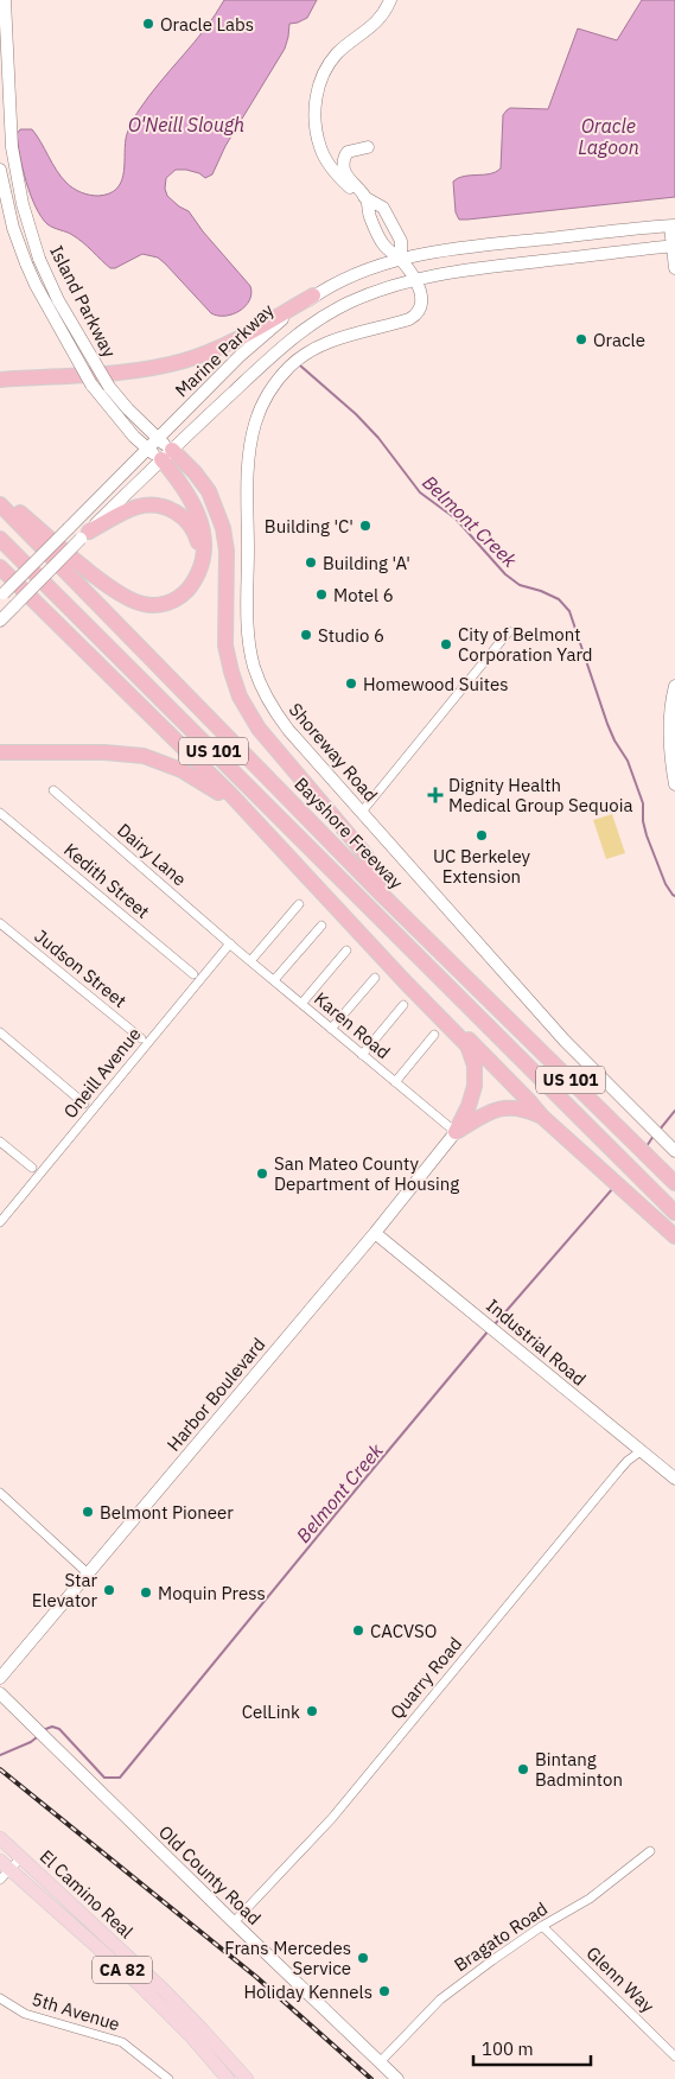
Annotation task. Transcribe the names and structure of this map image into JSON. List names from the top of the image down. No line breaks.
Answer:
{"streets":{"highway":["US 101","Bayshore Freeway"],"main road":["Island Parkway","Marine Parkway","Shoreway Road","Industrial Road","Harbor Boulevard","Old County Road","El Camino Real","CA 82"],"street":["Dairy Lane","Kedith Street","Judson Street","Karen Road","Oneill Avenue","Quarry Road","Bragato Road","Glenn Way","5th Avenue"]},"crossings":[["Island Parkway","Marine Parkway"],["Marine Parkway","Shoreway Road"],["Dairy Lane","Karen Road"],["Dairy Lane","Oneill Avenue"],["Karen Road","Oneill Avenue"],["Karen Road","Harbor Boulevard"],["Industrial Road","Harbor Boulevard"],["Industrial Road","Quarry Road"],["Quarry Road","Old County Road"],["Old County Road","Bragato Road"],["Bragato Road","Glenn Way"]],"water":["O'Neill Slough","Oracle Lagoon","Belmont Creek"],"places":{"other":["Oracle Labs","Oracle","Building 'C'","Building 'A'","Motel 6","Studio 6","City of Belmont Corporation Yard","Homewood Suites","UC Berkeley Extension","San Mateo County Department of Housing","Belmont Pioneer","Star Elevator","Moquin Press","CACVSO","CelLink","Bintang Badminton","Frans Mercedes Service","Holiday Kennels"],"health":["Dignity Health Medical Group Sequoia"]},"scale_bar":"100 m"}
